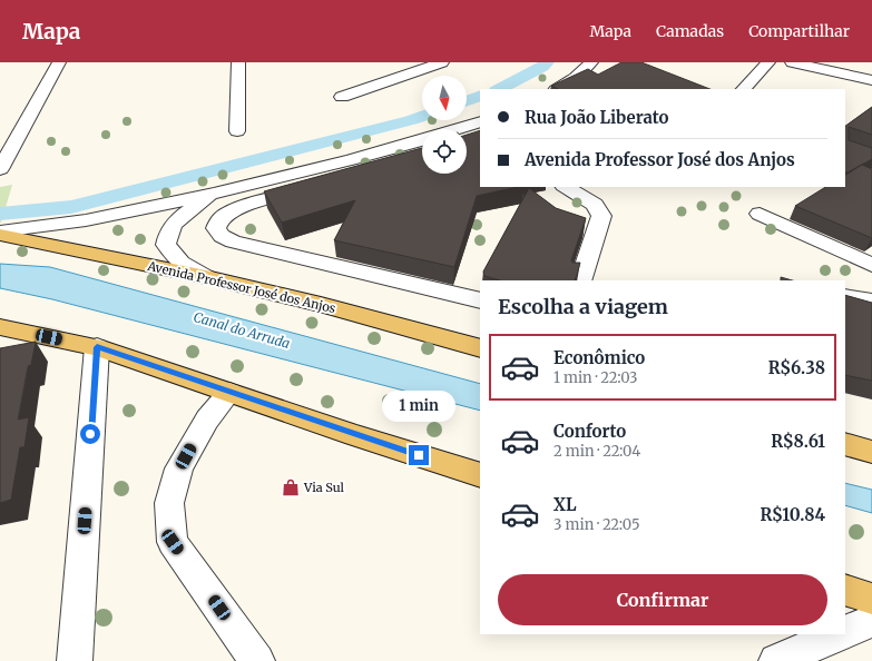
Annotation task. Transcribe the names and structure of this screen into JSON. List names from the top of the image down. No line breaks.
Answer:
{"streets":{"main road":["Avenida Professor José dos Anjos"]},"water":["Canal do Arruda"],"places":{"shop":["Via Sul"]},"north":"bottom","page":{"header":"Mapa","nav":["Mapa","Camadas","Compartilhar"],"banner":["Rua João Liberato","Avenida Professor José dos Anjos"],"heading":"Escolha a viagem","list":[{"name":"Econômico","note":"1 min · 22:03","value":"R$6.38"},{"name":"Conforto","note":"2 min · 22:04","value":"R$8.61"},{"name":"XL","note":"3 min · 22:05","value":"R$10.84"}],"bubble":"1 min","buttons":"Confirmar"}}
